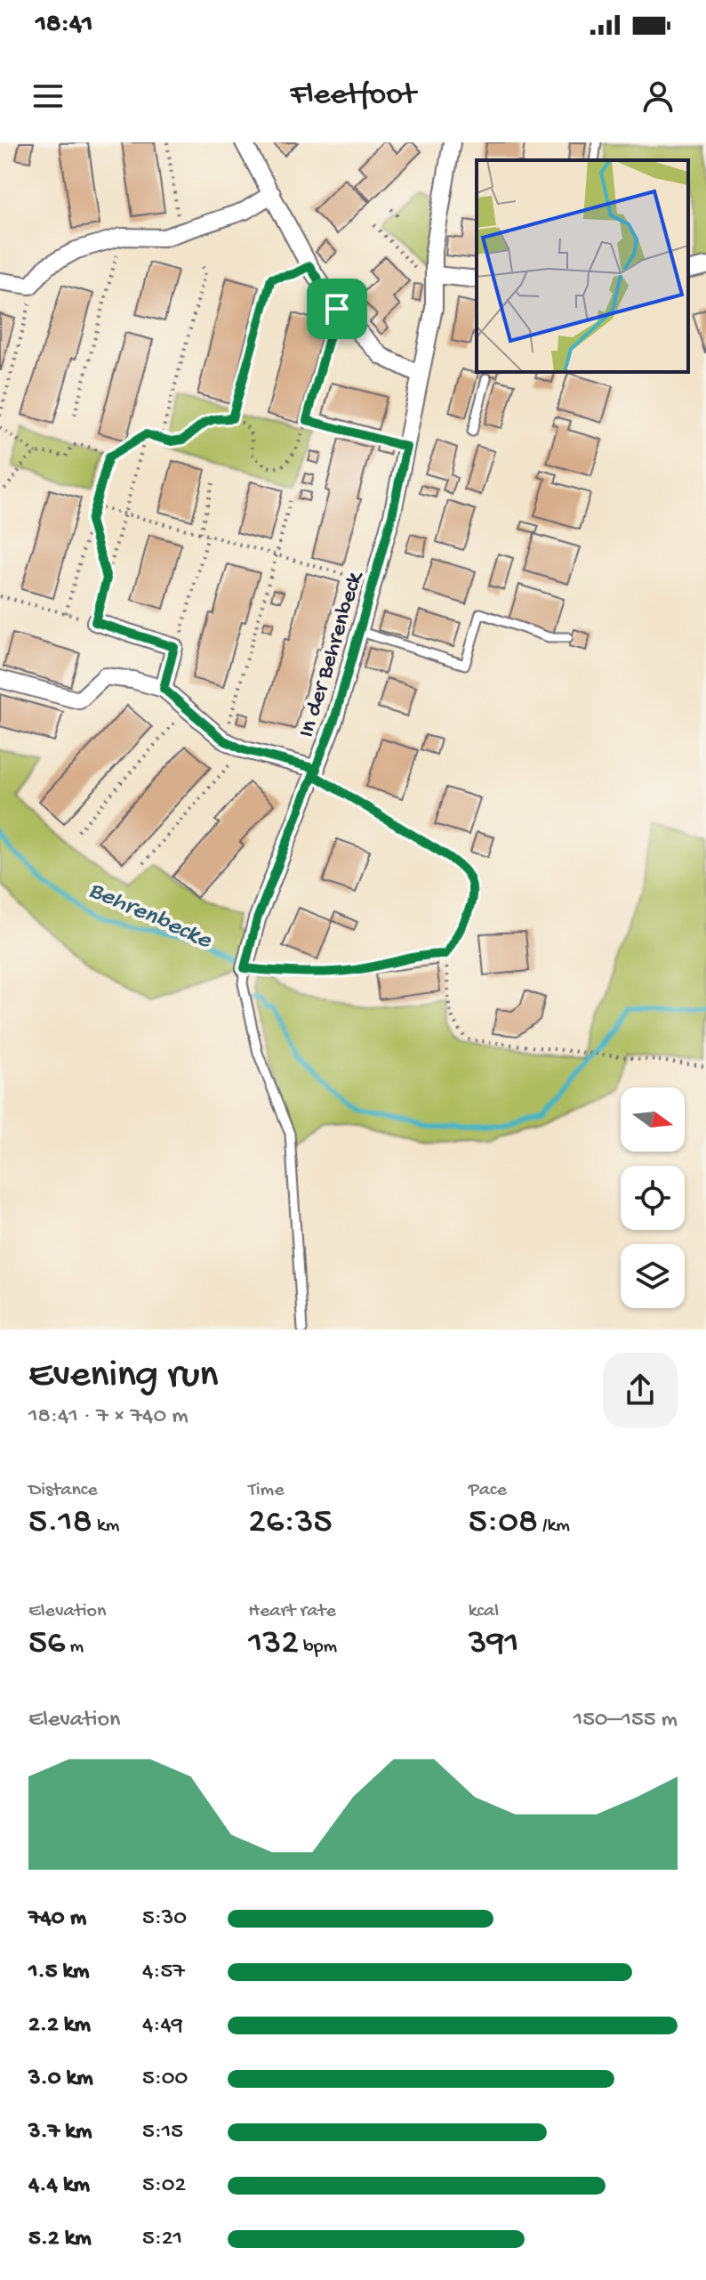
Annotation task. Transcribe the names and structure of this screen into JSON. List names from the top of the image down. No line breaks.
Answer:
{"streets":{"street":["In der Behrenbeck"]},"water":["Behrenbecke"],"north":"right","page":{"status":"18:41","header":"Fleetfoot","heading":["Evening run","18:41 · 7 × 740 m"],"stats":[["Distance","5.18 km"],["Time","26:35"],["Pace","5:08 /km"],["Elevation","56 m"],["Heart rate","132 bpm"],["kcal","391"]],"chart":["Elevation","150–155 m"],"list":[{"name":"740 m","note":"5:30"},{"name":"1.5 km","note":"4:57"},{"name":"2.2 km","note":"4:49"},{"name":"3.0 km","note":"5:00"},{"name":"3.7 km","note":"5:15"},{"name":"4.4 km","note":"5:02"},{"name":"5.2 km","note":"5:21"}]}}
